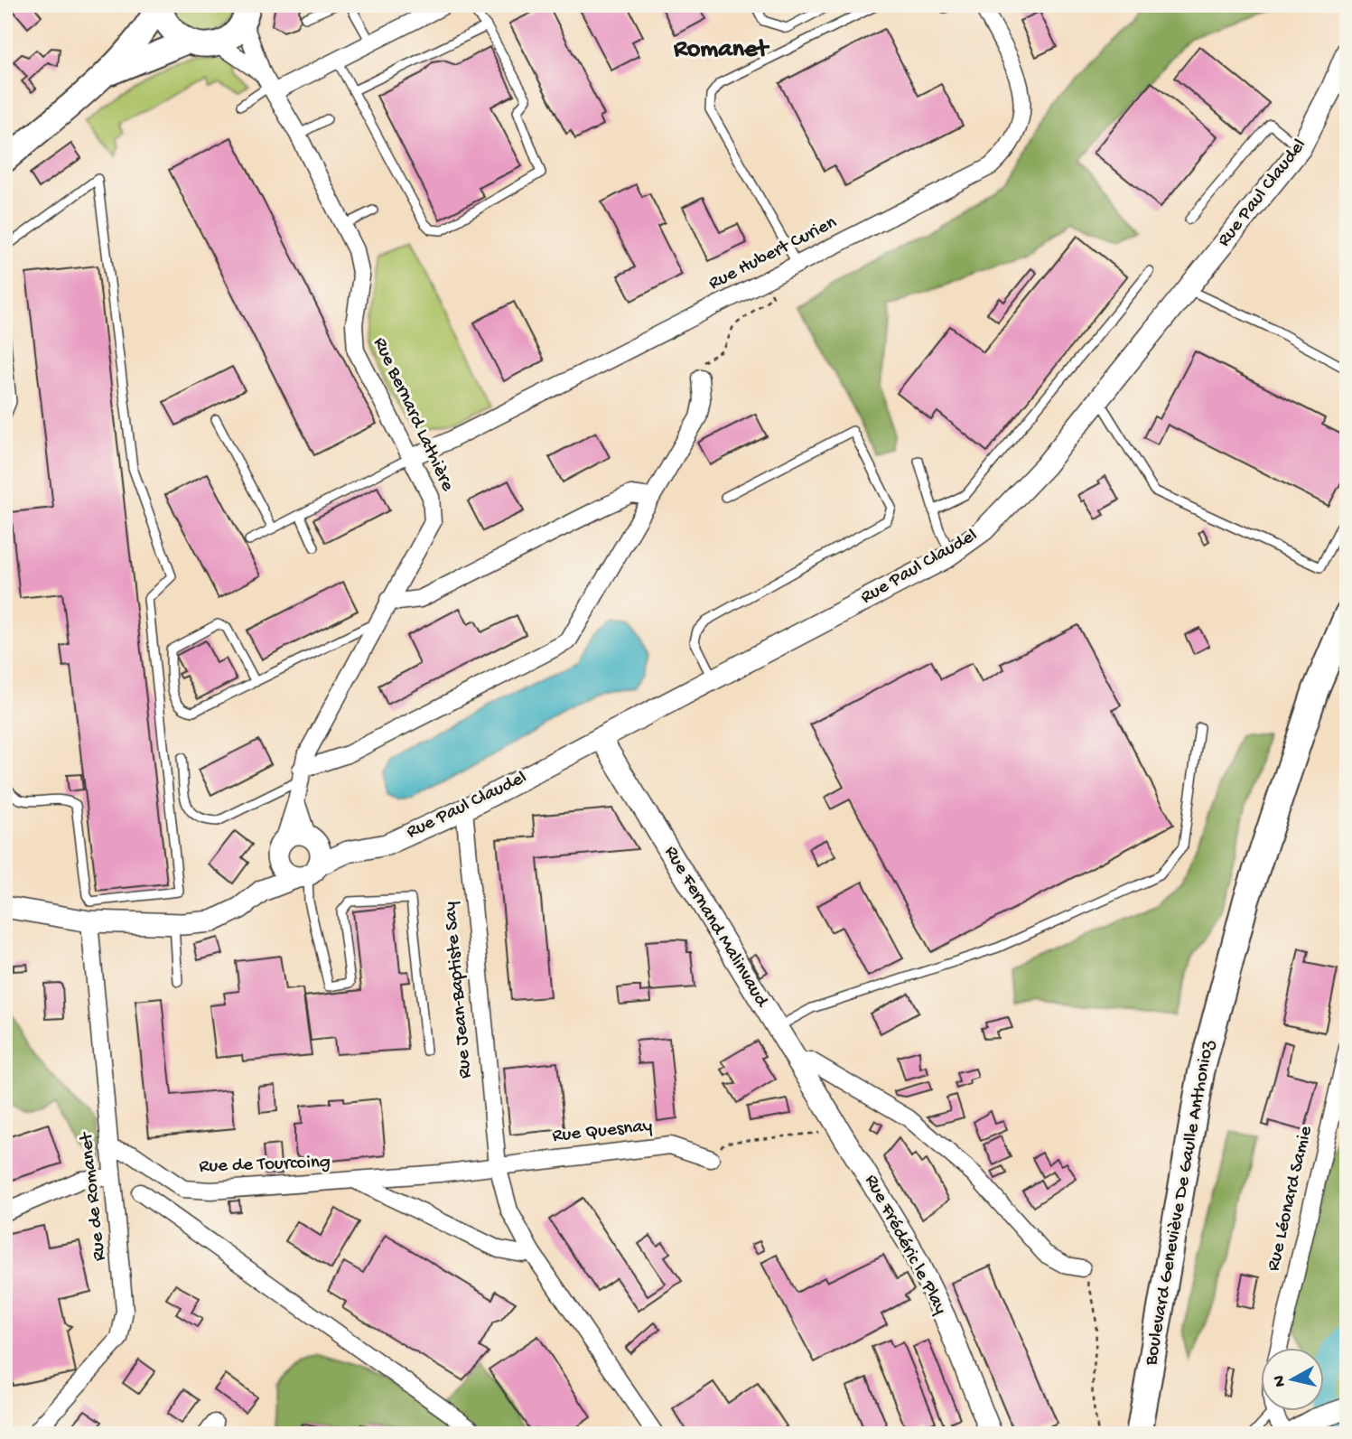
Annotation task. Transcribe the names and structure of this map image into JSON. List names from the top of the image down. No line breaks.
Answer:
{"streets":{"main road":["Boulevard Geneviève De Gaulle Anthonioz"],"street":["Rue Paul Claudel","Rue Hubert Curien","Rue Bernard Lathière","Rue Fernand Malinvaud","Rue Jean-Baptiste Say","Rue Quesnay","Rue de Tourcoing","Rue de Romanet","Rue Léonard Samie","Rue Frédéric le Play"]},"crossings":[["Rue Paul Claudel","Rue Bernard Lathière"],["Rue Paul Claudel","Rue Fernand Malinvaud"],["Rue Paul Claudel","Rue Jean-Baptiste Say"],["Rue Paul Claudel","Rue de Romanet"],["Rue Hubert Curien","Rue Bernard Lathière"],["Rue Fernand Malinvaud","Rue Frédéric le Play"],["Rue Jean-Baptiste Say","Rue Quesnay"],["Rue Jean-Baptiste Say","Rue de Tourcoing"],["Rue Quesnay","Rue de Tourcoing"],["Rue de Tourcoing","Rue de Romanet"]],"districts":["Romanet"],"north":"left"}
